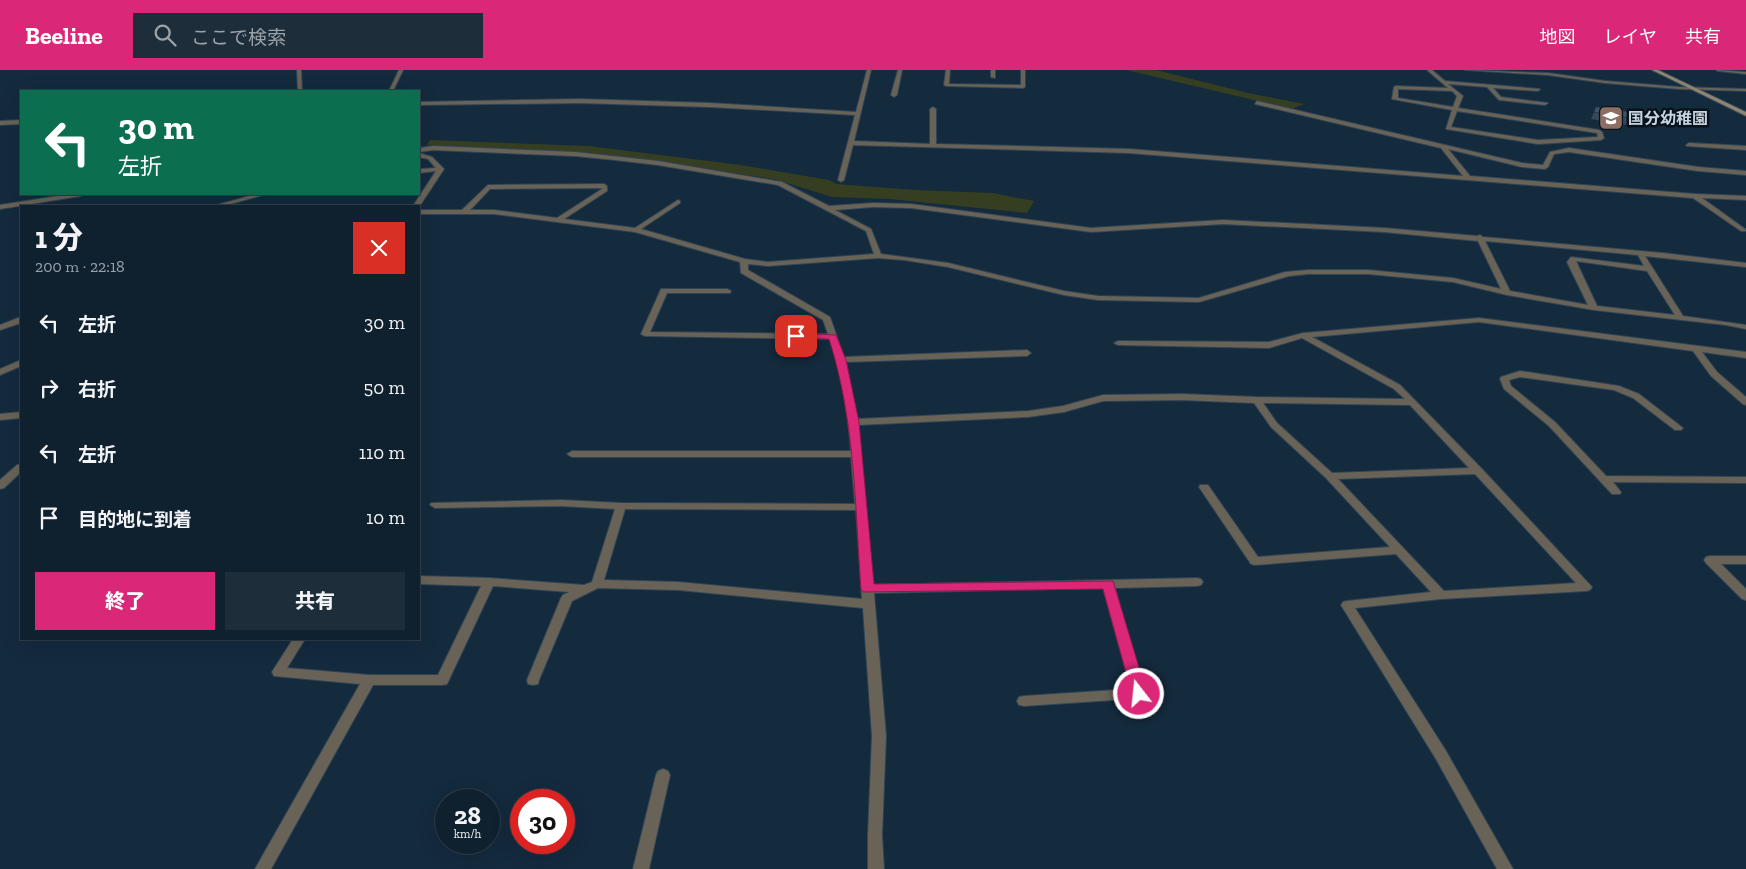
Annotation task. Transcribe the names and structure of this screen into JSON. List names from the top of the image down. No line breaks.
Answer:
{"places":{"school or university":["国分幼稚園"]},"page":{"header":"Beeline","search":"ここで検索","nav":["地図","レイヤ","共有"],"turn":["30 m","左折"],"heading":["1 分","200 m · 22:18"],"list":[{"name":"左折","value":"30 m"},{"name":"右折","value":"50 m"},{"name":"左折","value":"110 m"},{"name":"目的地に到着","value":"10 m"}],"buttons":["終了","共有"],"speed":"28 km/h","limit":"30"}}
